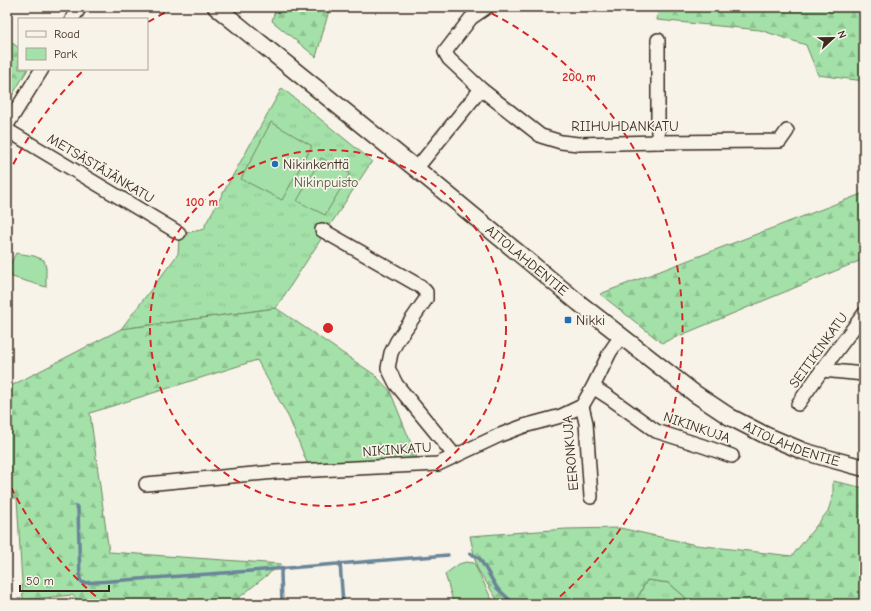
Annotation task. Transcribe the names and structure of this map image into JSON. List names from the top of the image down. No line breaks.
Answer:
{"streets":{"main road":["AITOLAHDENTIE"],"street":["RIIHUHDANKATU","METSÄSTÄJÄNKATU","SEITIKINKATU","NIKINKUJA","NIKINKATU","EERONKUJA"]},"crossings":[["NIKINKATU","EERONKUJA"]],"parks":["Nikinpuisto"],"places":{"other":["Nikinkenttä"],"transit":["Nikki"]},"legend":["Road","Park"],"scale_bar":"50 m","north":"right","rings":["200 m","100 m"]}
